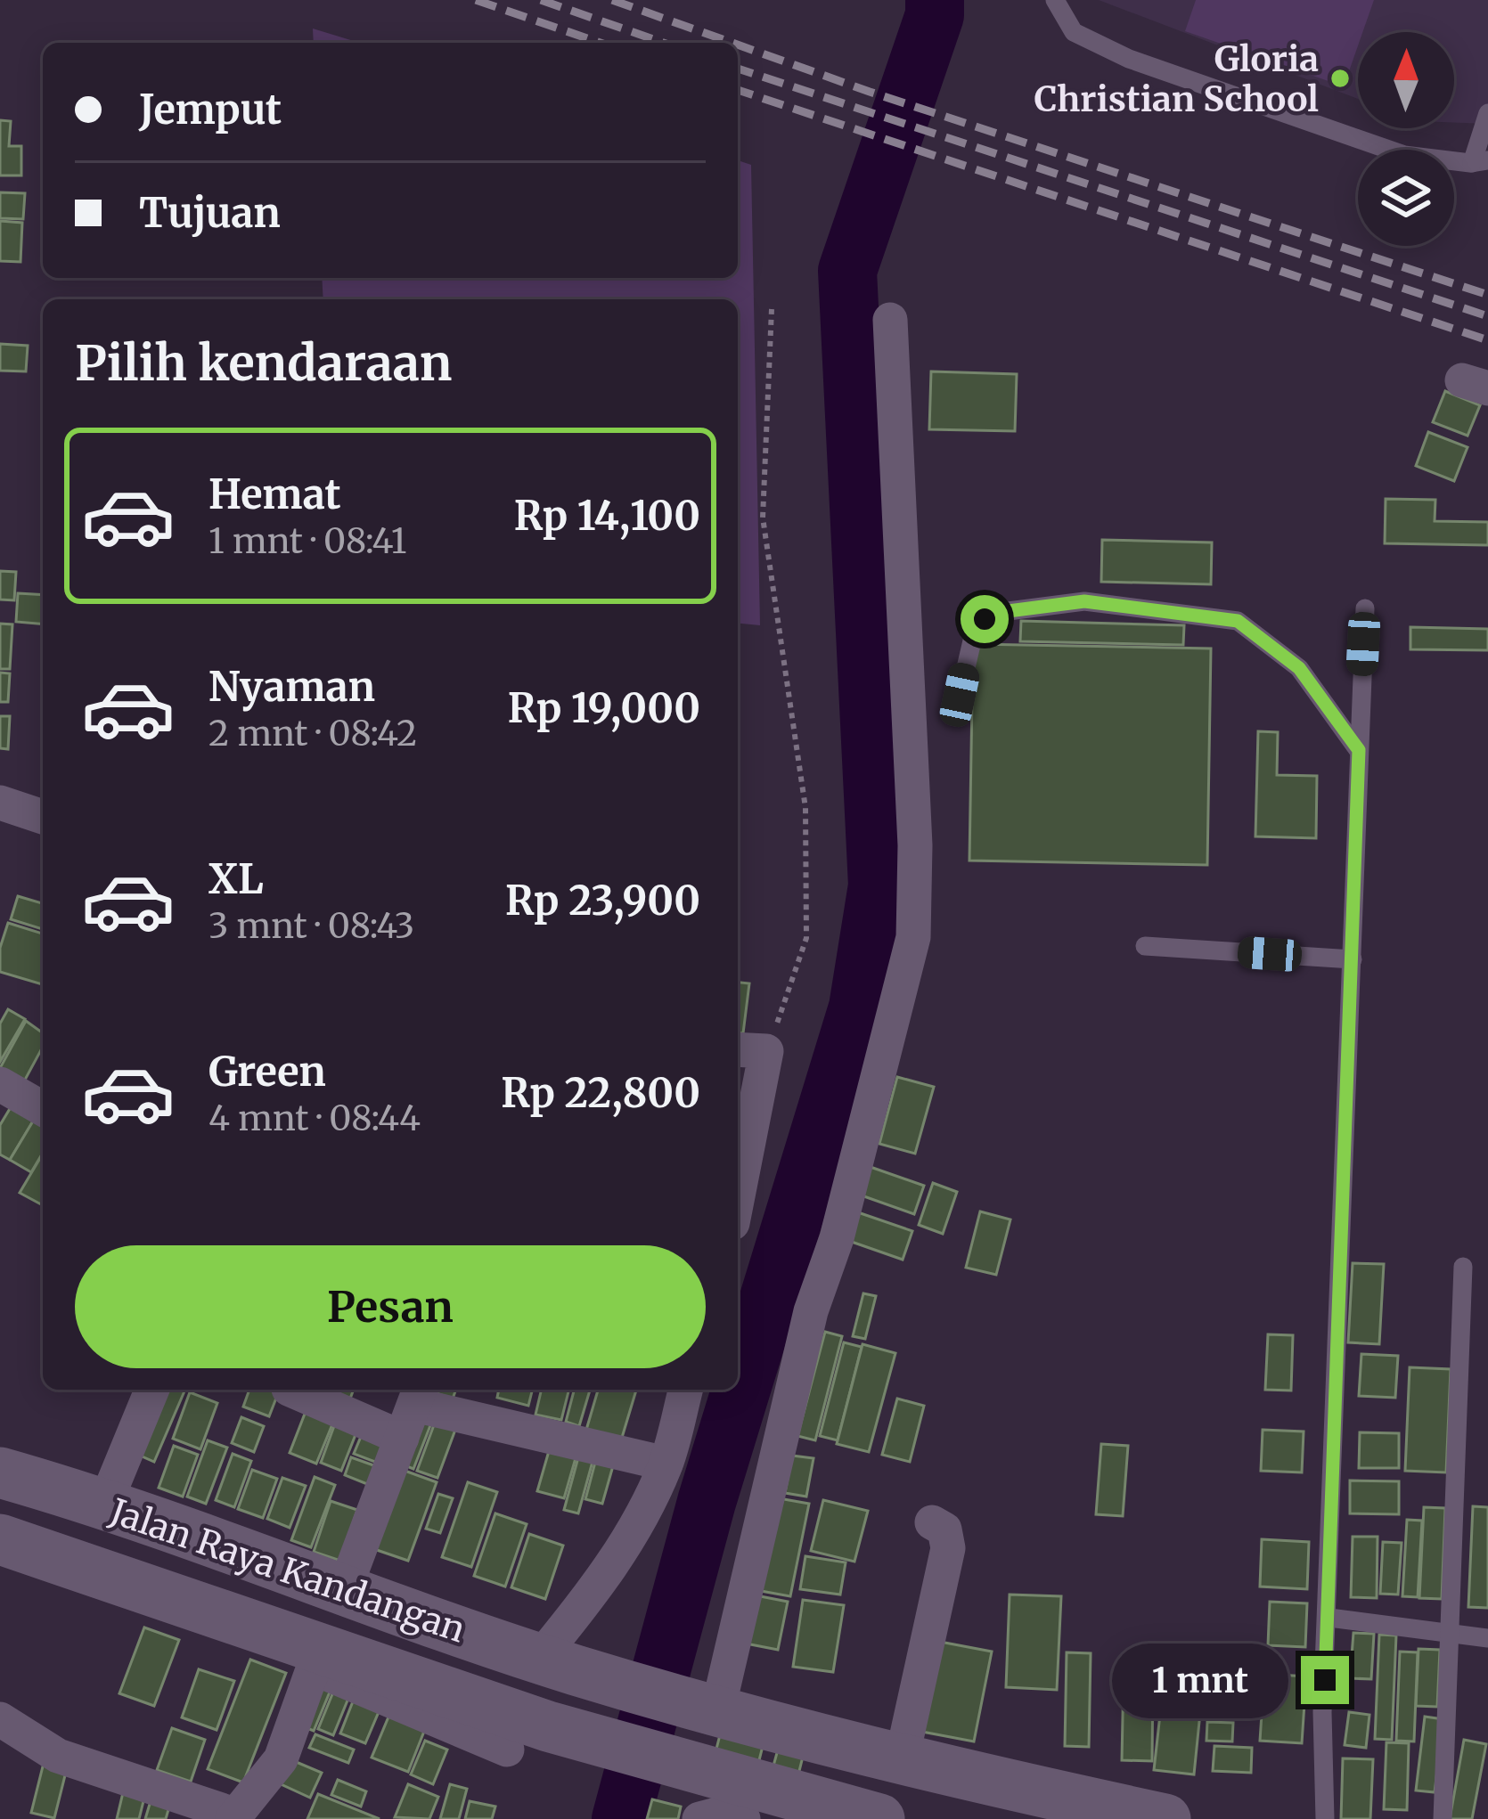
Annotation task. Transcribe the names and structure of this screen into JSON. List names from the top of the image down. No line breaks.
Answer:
{"streets":{"main road":["Jalan Raya Kandangan"]},"places":["Gloria Christian School"],"north":"top","page":{"banner":["Jemput","Tujuan"],"heading":"Pilih kendaraan","list":[{"name":"Hemat","note":"1 mnt · 08:41","value":"Rp 14,100"},{"name":"Nyaman","note":"2 mnt · 08:42","value":"Rp 19,000"},{"name":"XL","note":"3 mnt · 08:43","value":"Rp 23,900"},{"name":"Green","note":"4 mnt · 08:44","value":"Rp 22,800"}],"buttons":"Pesan","bubble":"1 mnt"}}
